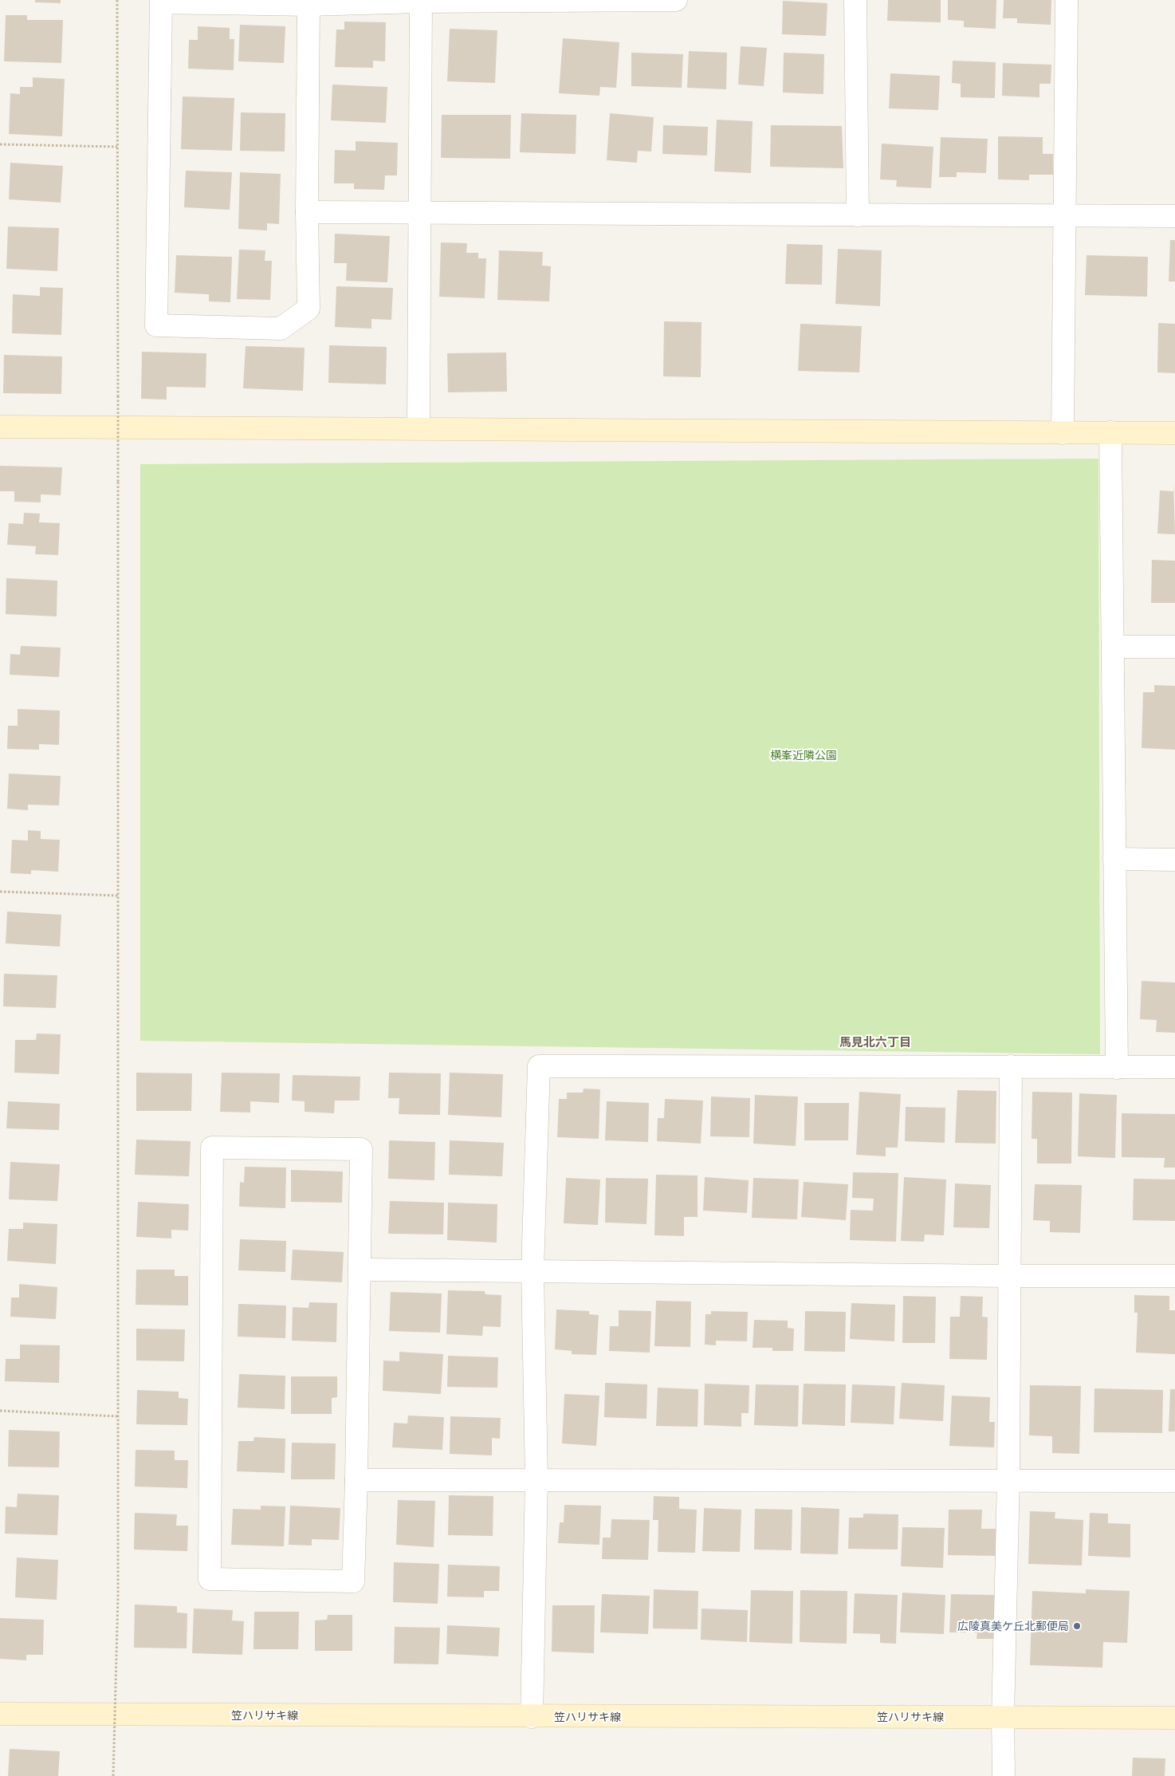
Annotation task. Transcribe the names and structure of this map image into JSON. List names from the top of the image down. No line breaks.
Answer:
{"streets":{"street":["笠ハリサキ線"]},"districts":["馬見北六丁目"],"parks":["横峯近隣公園"],"places":["広陵真美ケ丘北郵便局"]}
